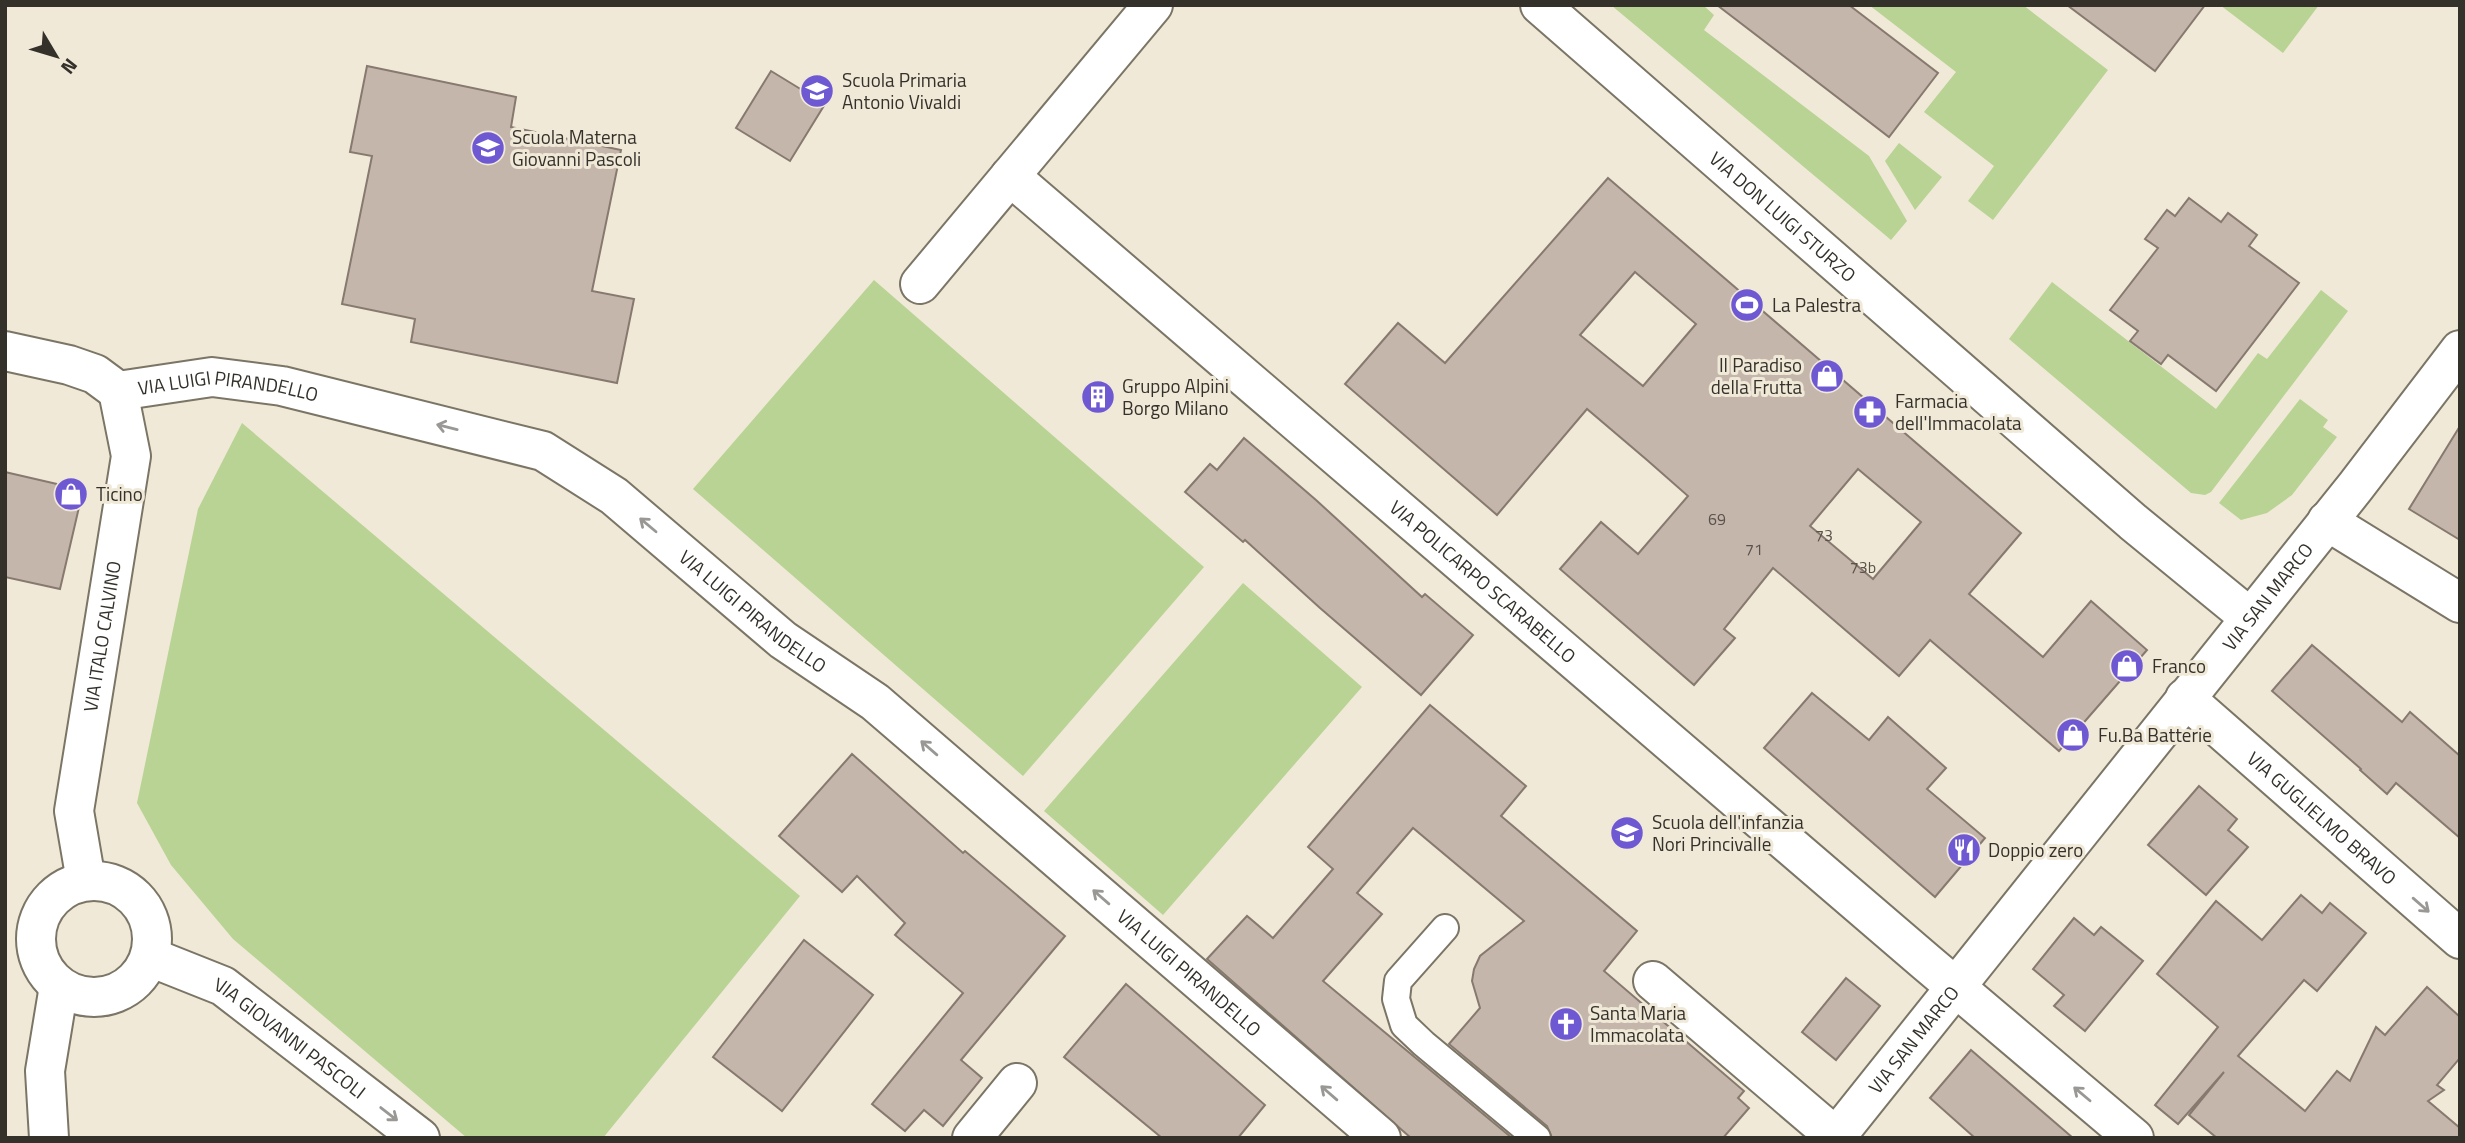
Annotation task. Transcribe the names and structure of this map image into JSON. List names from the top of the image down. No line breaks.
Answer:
{"streets":{"street":["VIA DON LUIGI STURZO","VIA LUIGI PIRANDELLO","VIA POLICARPO SCARABELLO","VIA SAN MARCO","VIA ITALO CALVINO","VIA GUGLIELMO BRAVO","VIA GIOVANNI PASCOLI"]},"crossings":[["VIA DON LUIGI STURZO","VIA SAN MARCO"],["VIA LUIGI PIRANDELLO","VIA ITALO CALVINO"],["VIA POLICARPO SCARABELLO","VIA SAN MARCO"],["VIA SAN MARCO","VIA GUGLIELMO BRAVO"],["VIA ITALO CALVINO","VIA GIOVANNI PASCOLI"]],"one_way":["VIA LUIGI PIRANDELLO","VIA GIOVANNI PASCOLI"],"places":{"school or university":["Scuola Primaria Antonio Vivaldi","Scuola Materna Giovanni Pascoli","Scuola dell'infanzia Nori Princivalle"],"sports":["La Palestra"],"shop":["Il Paradiso della Frutta","Ticino","Franco","Fu.Ba Batterie"],"building":["Gruppo Alpini Borgo Milano"],"pharmacy":["Farmacia dell'Immacolata"],"restaurant":["Doppio zero"],"church":["Santa Maria Immacolata"]},"house_numbers":["69","73","71","73b"],"north":"bottom right"}
